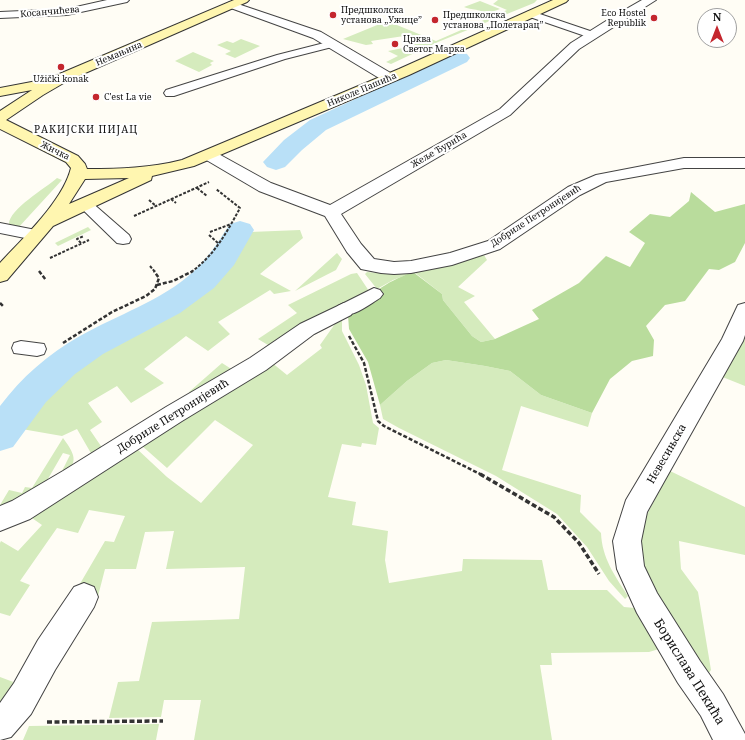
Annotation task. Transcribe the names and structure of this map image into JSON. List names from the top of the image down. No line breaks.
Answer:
{"streets":{"main road":["Немањина","Николе Пашића","Жичка"],"street":["Косанчићева","Жеље Ђурића","Добриле Петронијевић","Невесињска","Борислава Пекића"]},"crossings":[["Николе Пашића","Жичка"],["Жеље Ђурића","Добриле Петронијевић"],["Невесињска","Борислава Пекића"]],"districts":["РАКИЈСКИ ПИЈАЦ"],"places":["Предшколска установа „Ужице”","Eco Hostel Republik","Предшколска установа „Полетарац”","Црква Светог Марка","Užički konak","C'est La vie"],"north":"top"}
